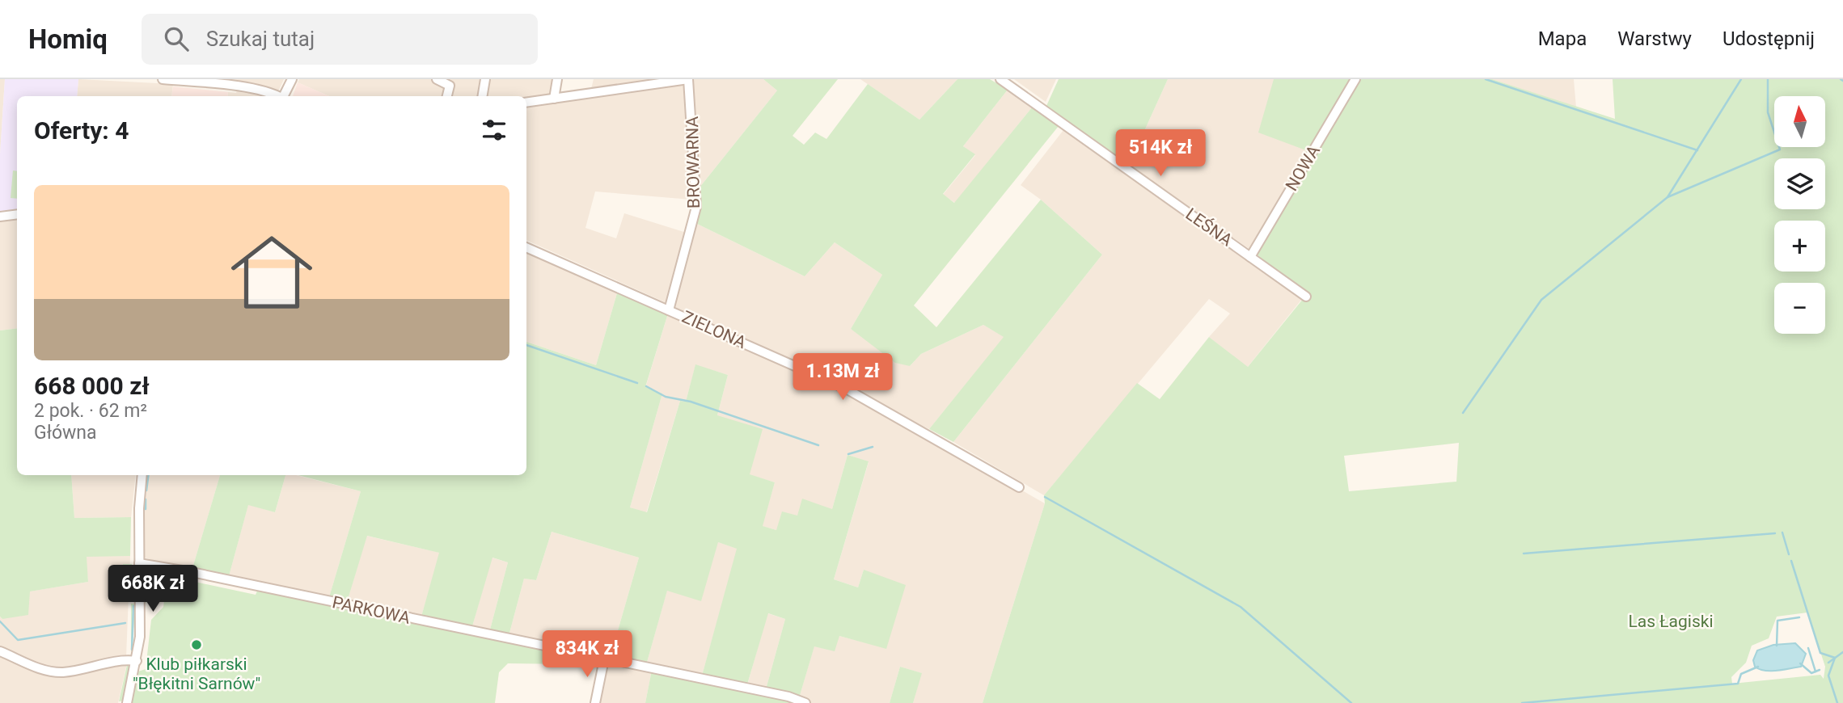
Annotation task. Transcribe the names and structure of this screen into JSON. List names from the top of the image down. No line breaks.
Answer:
{"streets":{"street":["BROWARNA","NOWA","LEŚNA","ZIELONA","PARKOWA"]},"crossings":[["BROWARNA","ZIELONA"],["NOWA","LEŚNA"]],"parks":["Las Łagiski"],"places":["Klub piłkarski \"Błękitni Sarnów\""],"north":"top","page":{"header":"Homiq","search":"Szukaj tutaj","nav":["Mapa","Warstwy","Udostępnij"],"map_buttons":["+","−"],"heading":"Oferty: 4","price":["514K zł","1.13M zł","668K zł","834K zł"],"list":[{"name":"668 000 zł","note":"2 pok. · 62 m² · Główna"}]}}
